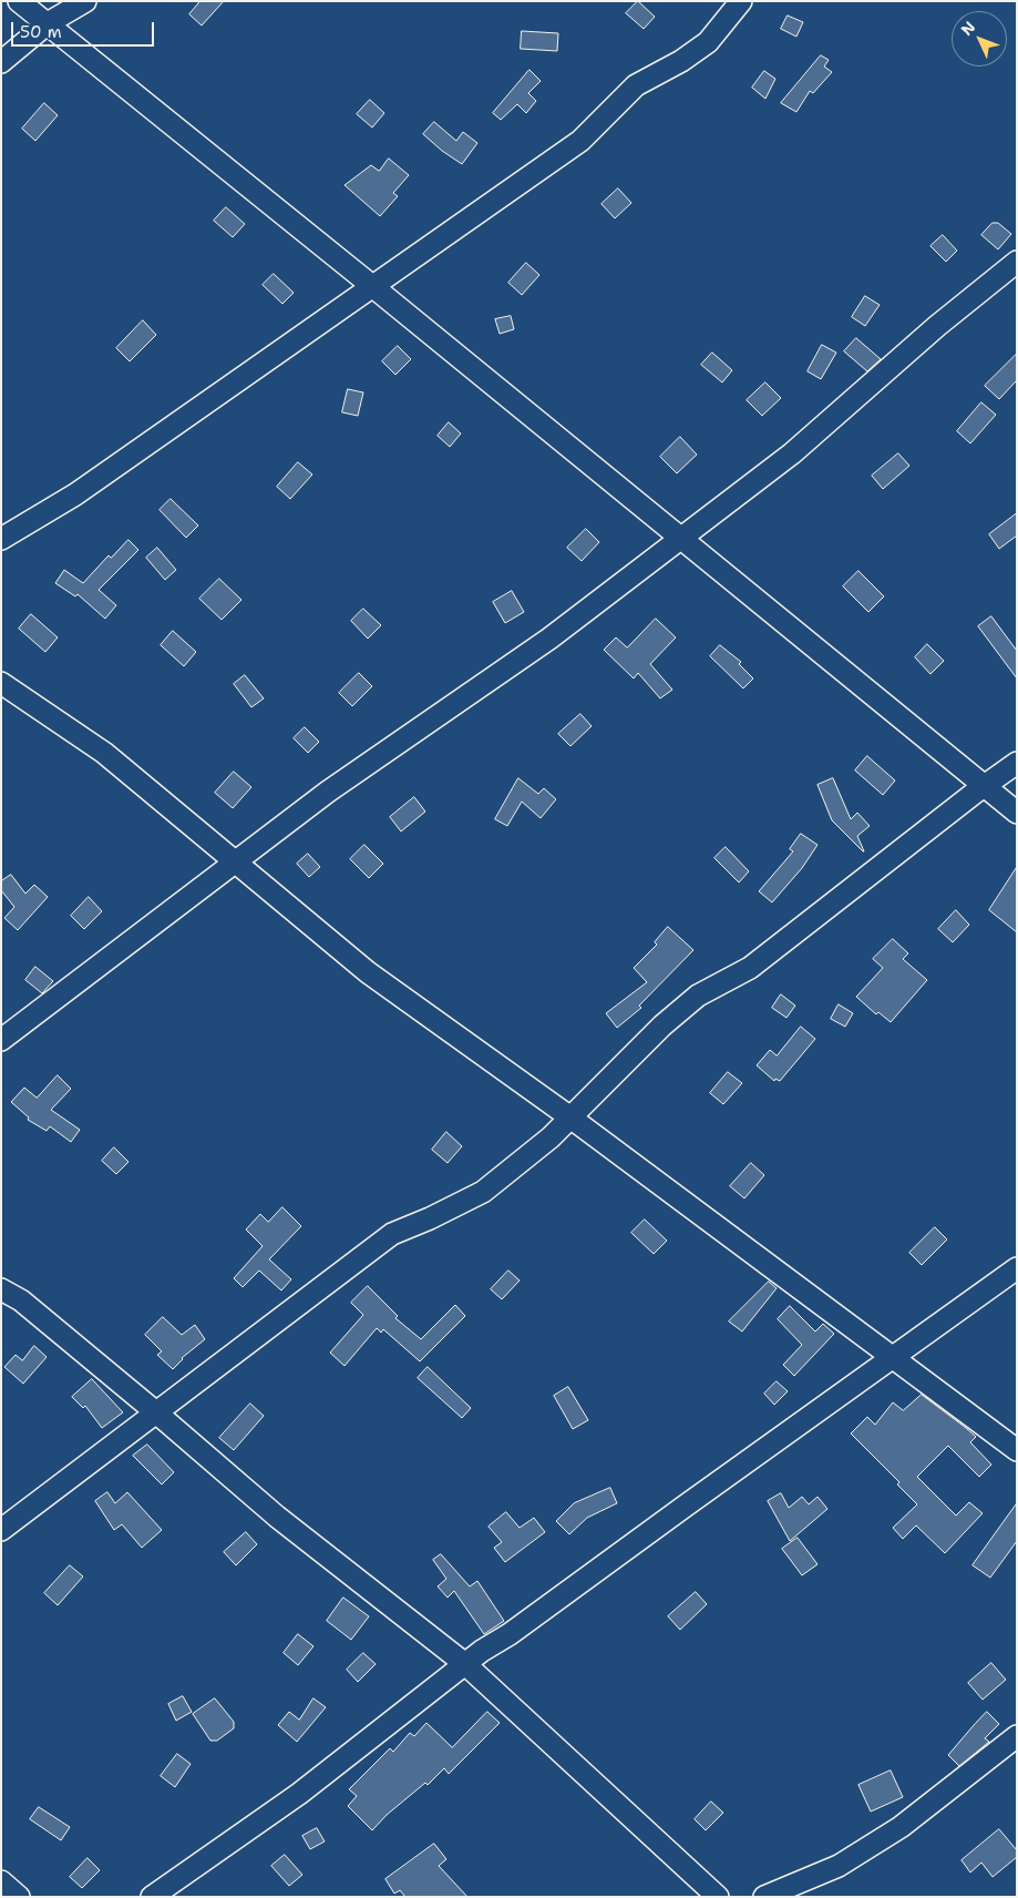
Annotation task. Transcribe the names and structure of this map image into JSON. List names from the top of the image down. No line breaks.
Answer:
{"scale_bar":"50 m","north":"top left"}
